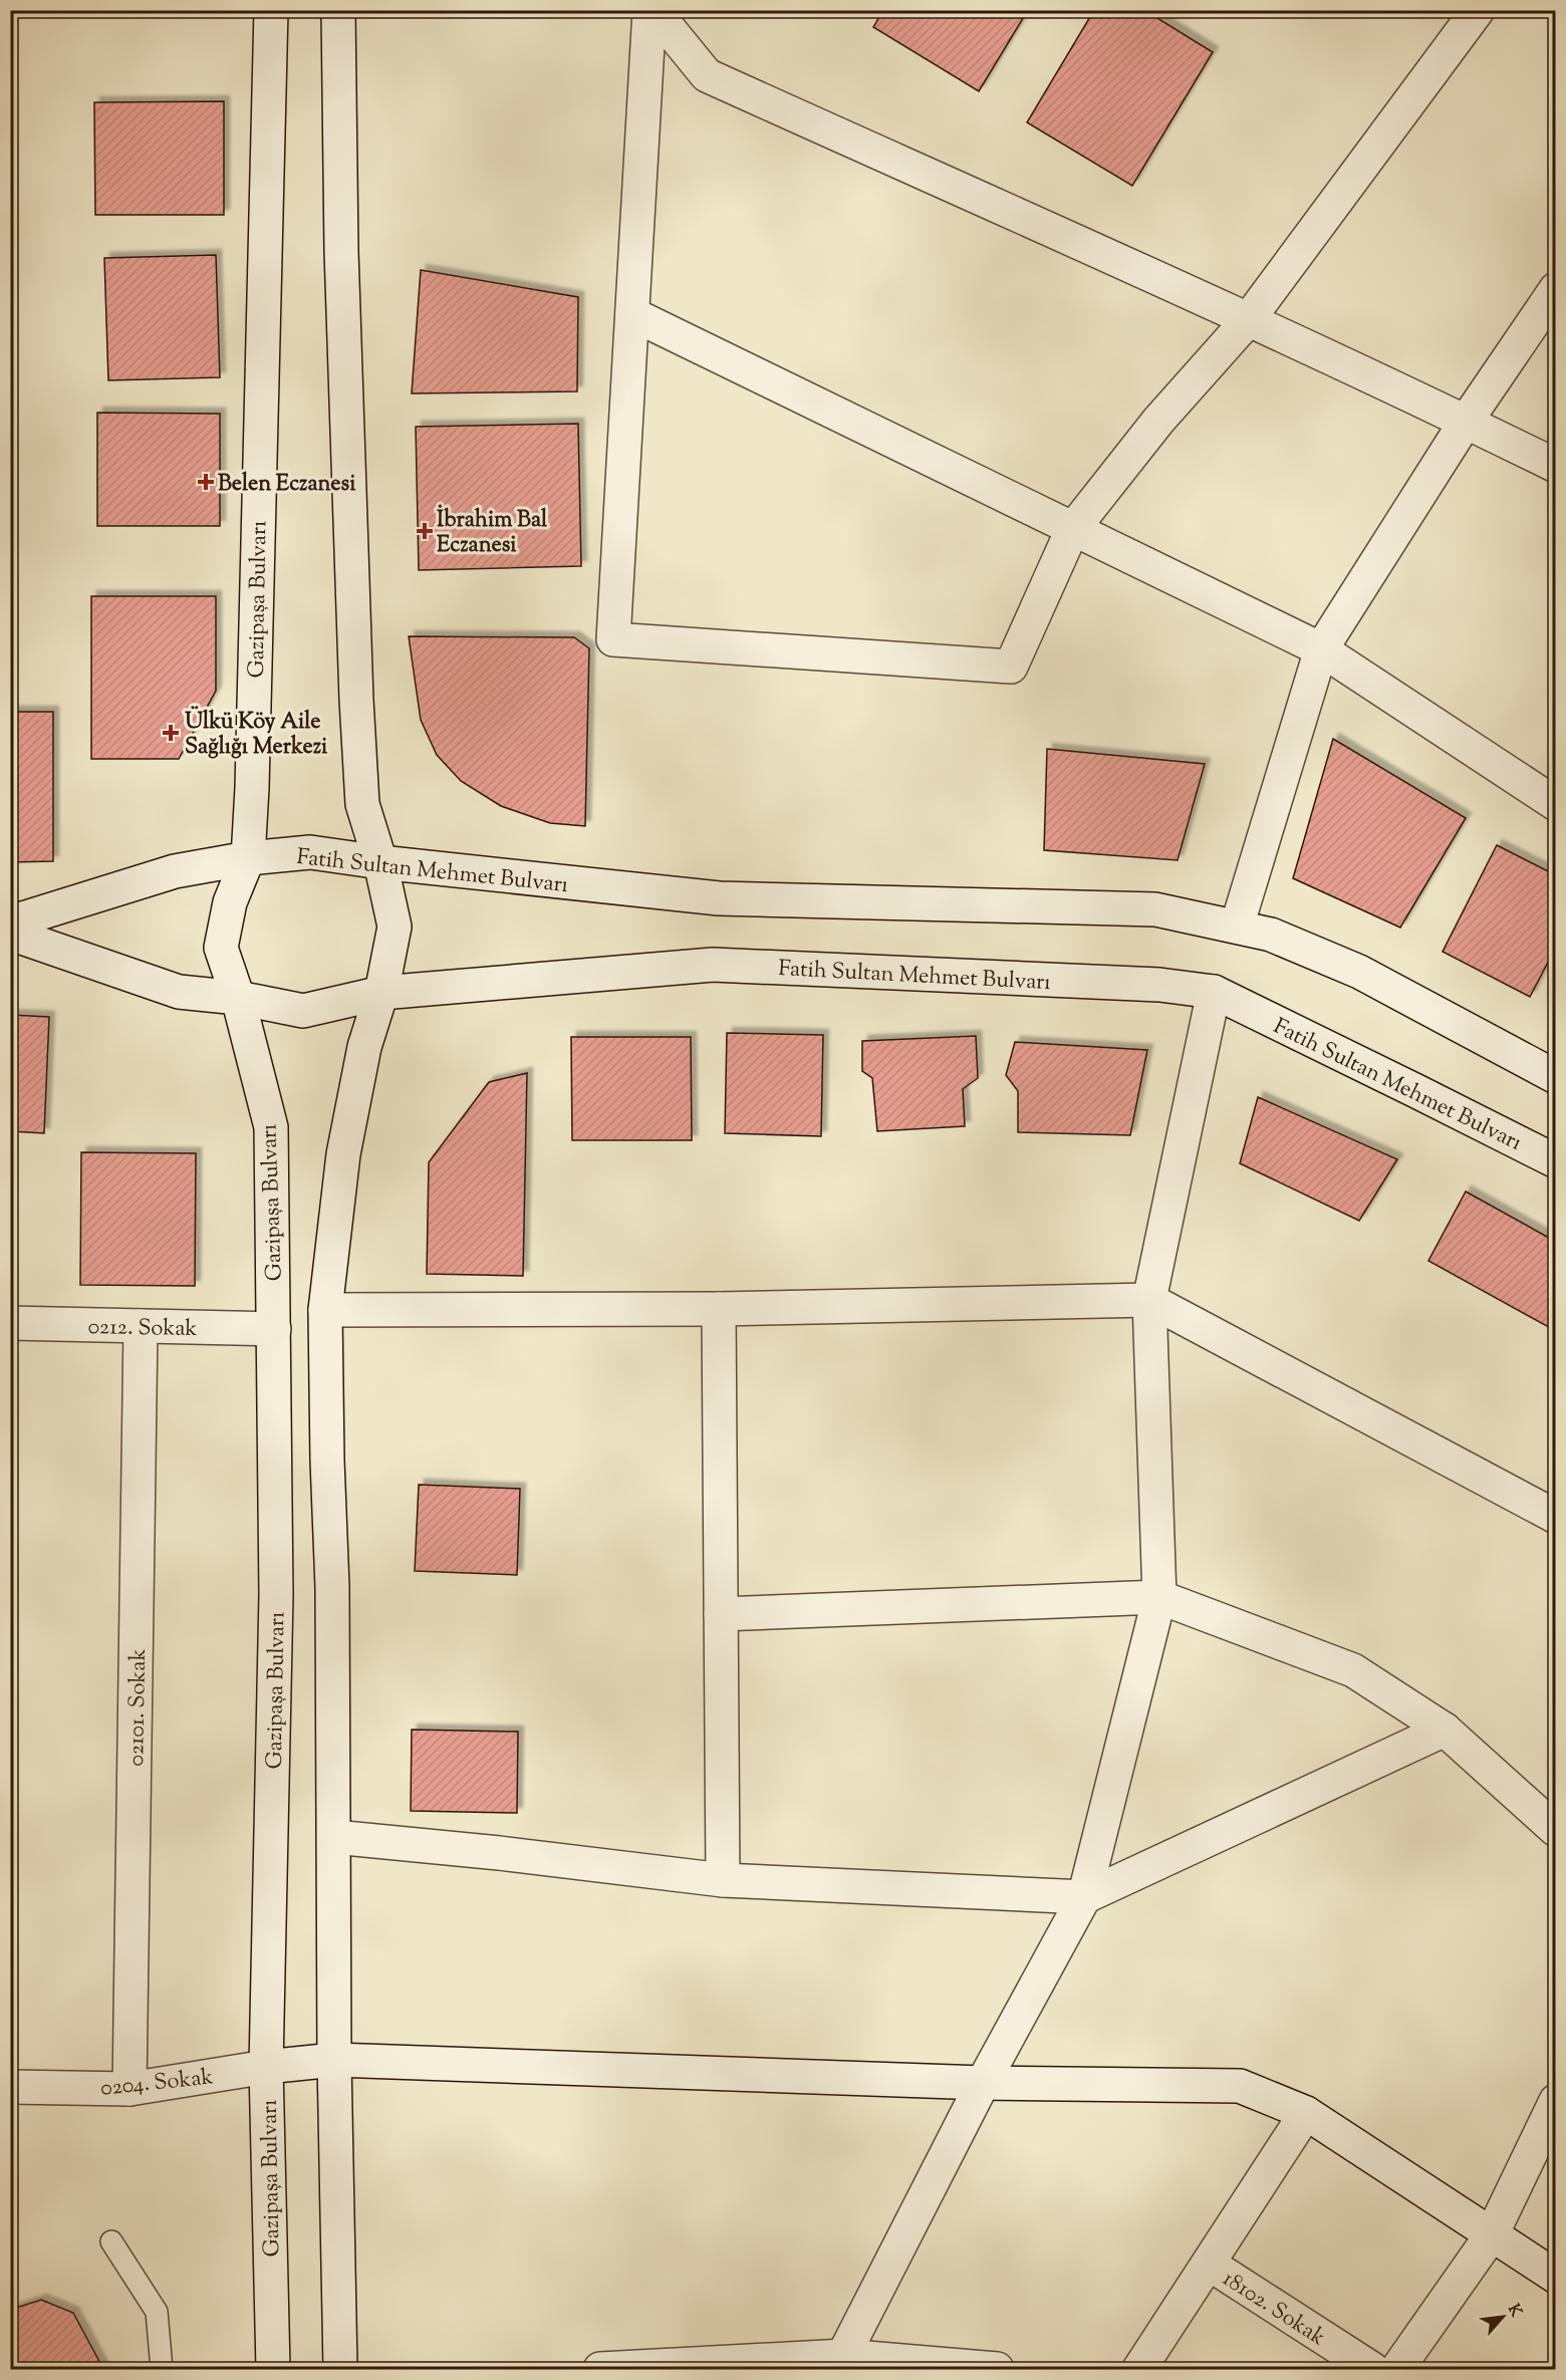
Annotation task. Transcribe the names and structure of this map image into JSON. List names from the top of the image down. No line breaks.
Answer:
{"streets":{"street":["Gazipaşa Bulvarı","Fatih Sultan Mehmet Bulvarı","0212. Sokak","02101. Sokak","0204. Sokak","18102. Sokak"]},"crossings":[["Gazipaşa Bulvarı","Fatih Sultan Mehmet Bulvarı"],["Gazipaşa Bulvarı","0212. Sokak"],["Gazipaşa Bulvarı","0204. Sokak"],["0212. Sokak","02101. Sokak"],["02101. Sokak","0204. Sokak"]],"places":{"health":["Belen Eczanesi","İbrahim Bal Eczanesi","Ülkü Köy Aile Sağlığı Merkezi"]},"north":"top right"}
